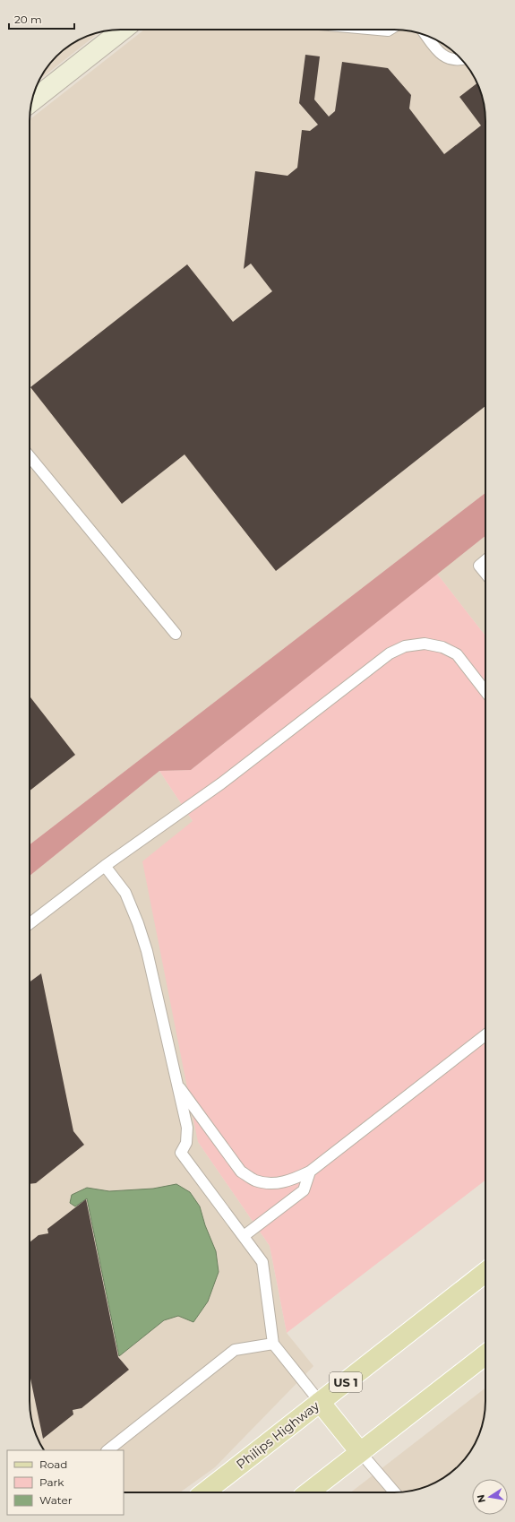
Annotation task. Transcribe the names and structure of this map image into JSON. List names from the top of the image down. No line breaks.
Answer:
{"streets":{"main road":["US 1","Philips Highway"]},"legend":["Road","Park","Water"],"scale_bar":"20 m","north":"left"}
